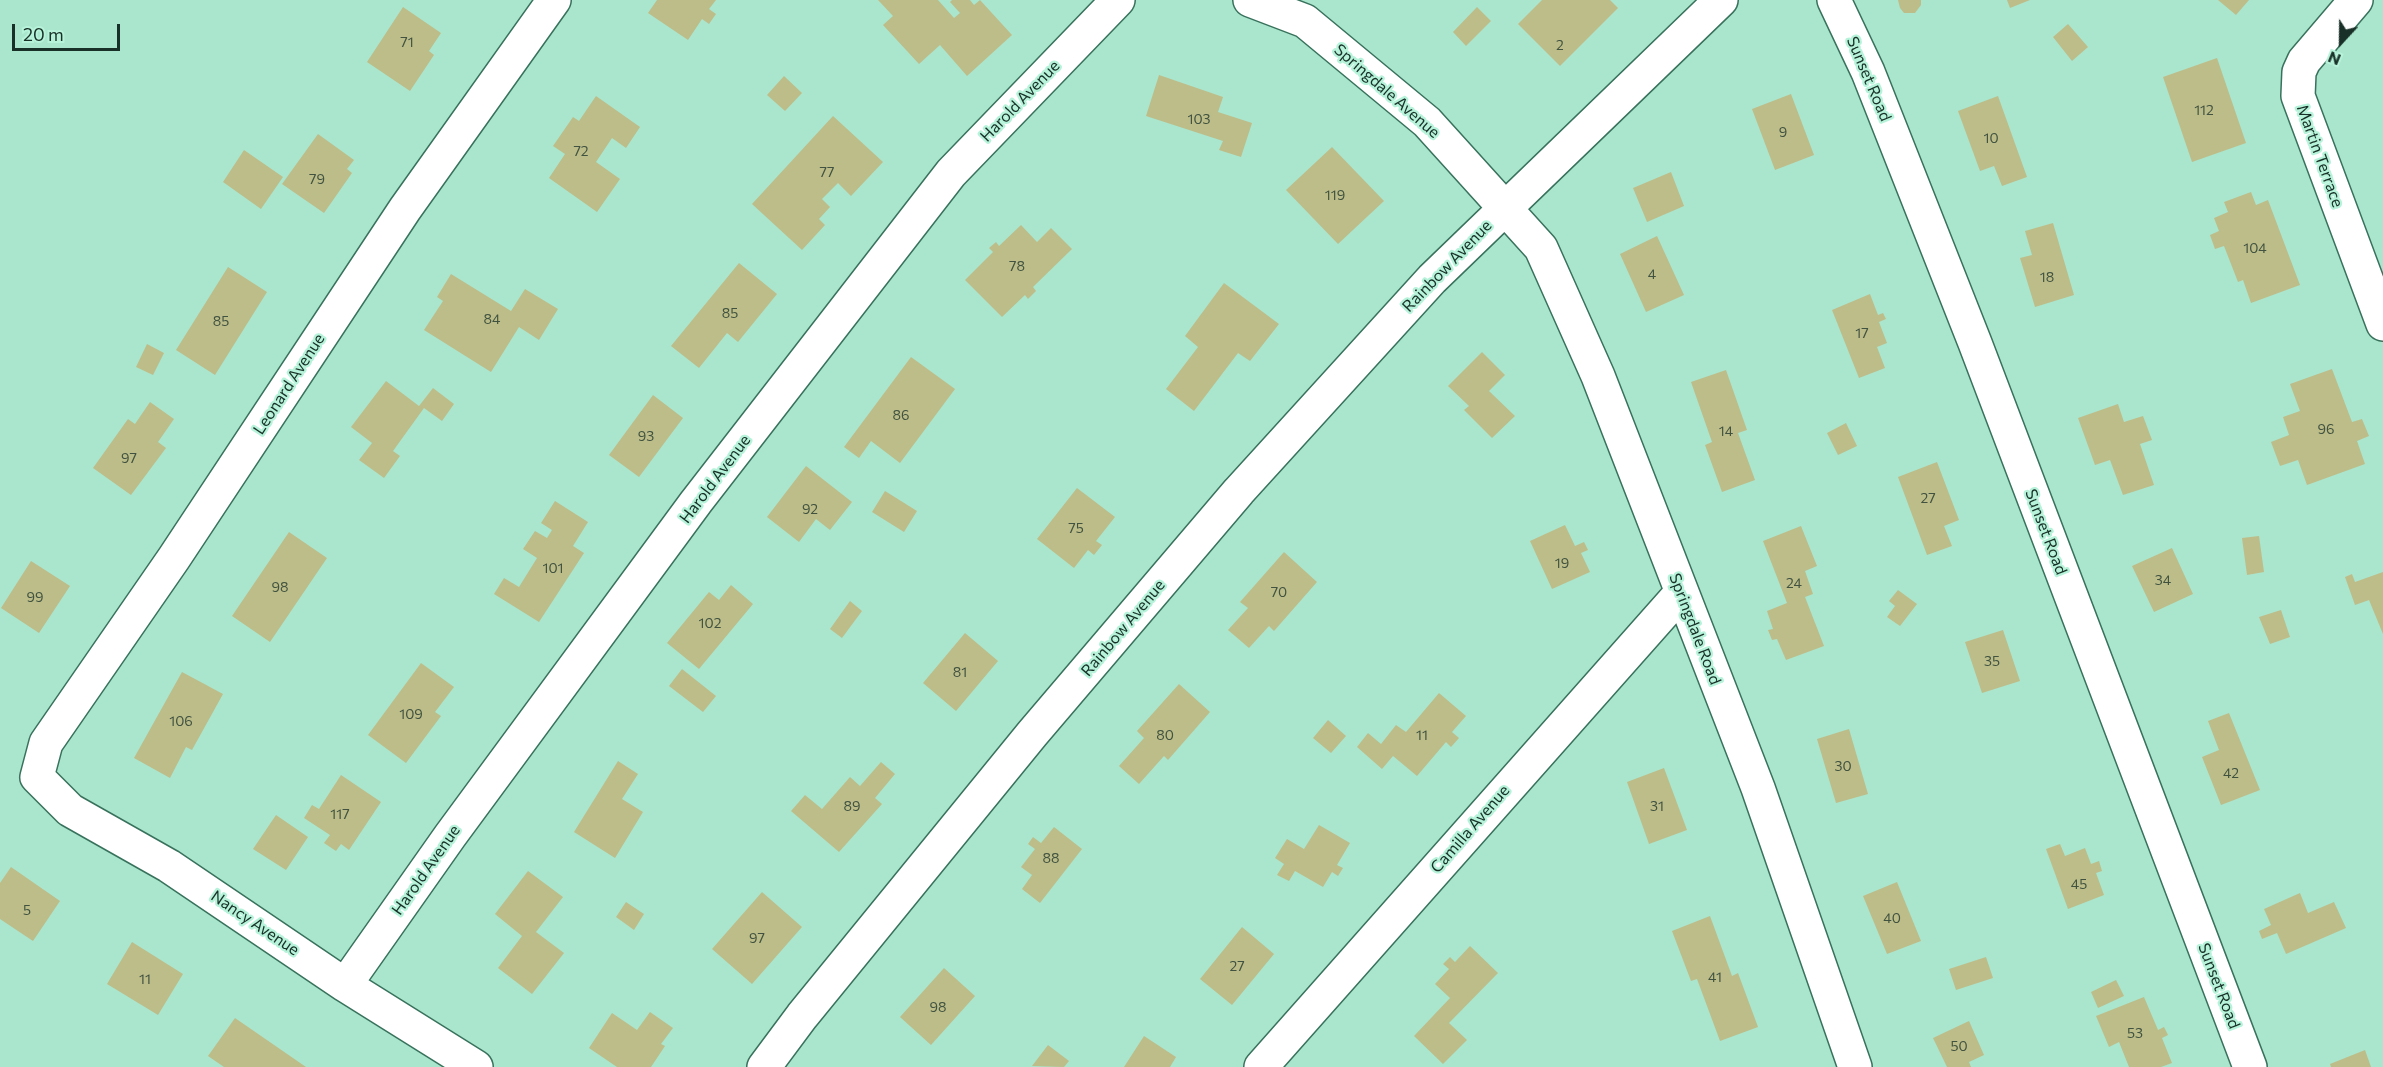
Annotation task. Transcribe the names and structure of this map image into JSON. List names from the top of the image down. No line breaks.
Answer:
{"streets":{"street":["Sunset Road","Springdale Avenue","Harold Avenue","Martin Terrace","Rainbow Avenue","Leonard Avenue","Springdale Road","Camilla Avenue","Nancy Avenue"]},"crossings":[["Springdale Avenue","Rainbow Avenue"],["Springdale Avenue","Springdale Road"],["Harold Avenue","Nancy Avenue"],["Rainbow Avenue","Springdale Road"],["Leonard Avenue","Nancy Avenue"],["Springdale Road","Camilla Avenue"]],"house_numbers":["71","2","112","103","9","10","72","77","79","119","104","78","4","18","85","84","85","17","86","96","14","93","97","27","92","75","19","101","34","24","98","70","99","102","35","81","109","106","80","11","30","42","89","31","117","88","45","5","40","97","27","41","11","98","53","50"],"scale_bar":"20 m","north":"bottom"}
